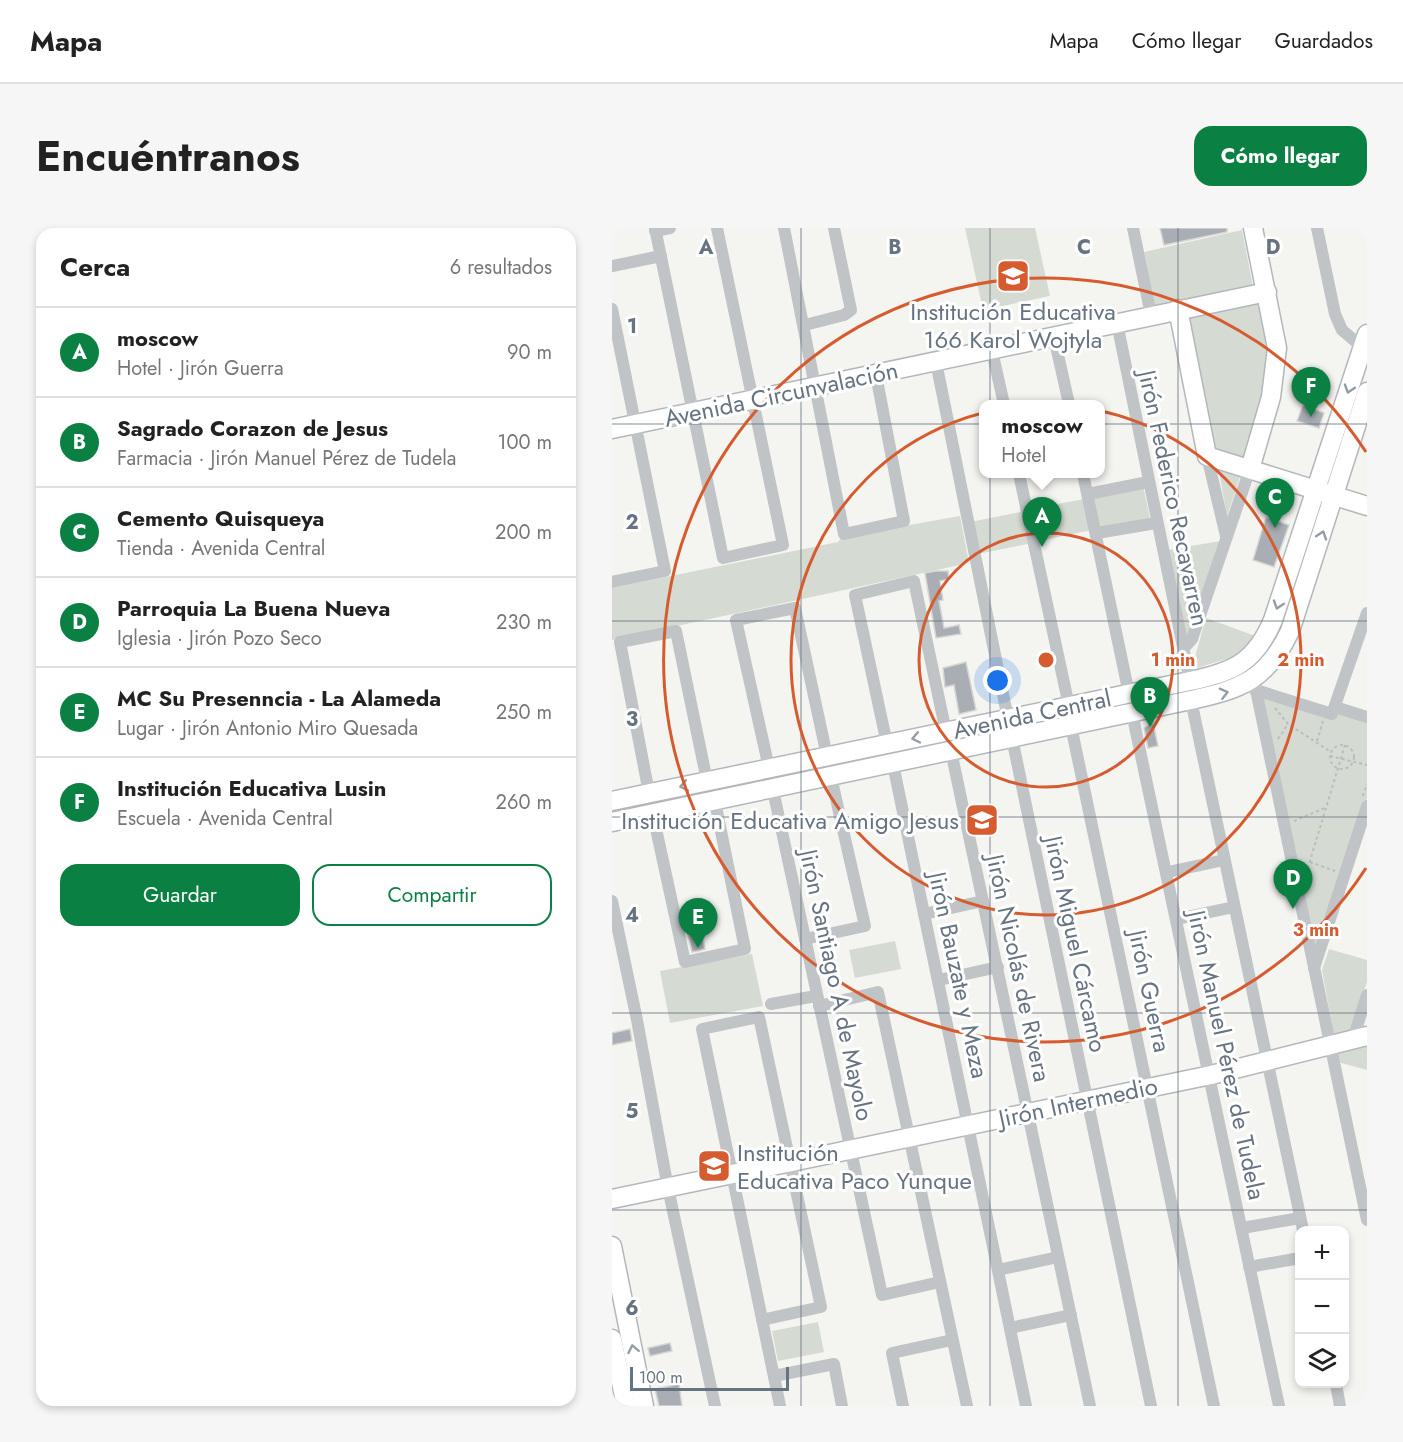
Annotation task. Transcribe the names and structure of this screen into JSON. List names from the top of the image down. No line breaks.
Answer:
{"streets":{"main road":["Avenida Circunvalación","Avenida Central","Jirón Intermedio"],"street":["Jirón Federico Recavarren","Jirón Miguel Cárcamo","Jirón Nicolás de Rivera","Jirón Bauzate y Meza","Jirón Santiago A de Mayolo","Jirón Guerra","Jirón Manuel Pérez de Tudela"]},"crossings":[["Avenida Circunvalación","Jirón Federico Recavarren"],["Jirón Federico Recavarren","Avenida Central"],["Avenida Central","Jirón Miguel Cárcamo"],["Avenida Central","Jirón Nicolás de Rivera"],["Avenida Central","Jirón Bauzate y Meza"],["Avenida Central","Jirón Santiago A de Mayolo"],["Avenida Central","Jirón Guerra"],["Avenida Central","Jirón Manuel Pérez de Tudela"],["Jirón Miguel Cárcamo","Jirón Intermedio"],["Jirón Nicolás de Rivera","Jirón Intermedio"],["Jirón Bauzate y Meza","Jirón Intermedio"],["Jirón Santiago A de Mayolo","Jirón Intermedio"],["Jirón Guerra","Jirón Intermedio"],["Jirón Manuel Pérez de Tudela","Jirón Intermedio"]],"places":{"school or university":["Institución Educativa 166 Karol Wojtyla","Institución Educativa Amigo Jesus","Institución Educativa Paco Yunque"]},"scale_bar":"100 m","page":{"header":"Mapa","nav":["Mapa","Cómo llegar","Guardados"],"title":"Encuéntranos","buttons":["Cómo llegar",["Guardar","Compartir"]],"heading":["Cerca","6 resultados"],"list":[{"mark":"A","name":"moscow","note":"Hotel · Jirón Guerra","value":"90 m"},{"mark":"B","name":"Sagrado Corazon de Jesus","note":"Farmacia · Jirón Manuel Pérez de Tudela","value":"100 m"},{"mark":"C","name":"Cemento Quisqueya","note":"Tienda · Avenida Central","value":"200 m"},{"mark":"D","name":"Parroquia La Buena Nueva","note":"Iglesia · Jirón Pozo Seco","value":"230 m"},{"mark":"E","name":"MC Su Presenncia - La Alameda","note":"Lugar · Jirón Antonio Miro Quesada","value":"250 m"},{"mark":"F","name":"Institución Educativa Lusin","note":"Escuela · Avenida Central","value":"260 m"}],"pins":["F","C","A","B","D","E"],"popup":["moscow","Hotel"],"map_buttons":["+","−"],"scale":"100 m"},"grid":{"columns":["A","B","C","D"],"rows":["1","2","3","4","5","6"]},"rings":["1 min","2 min","3 min"]}
